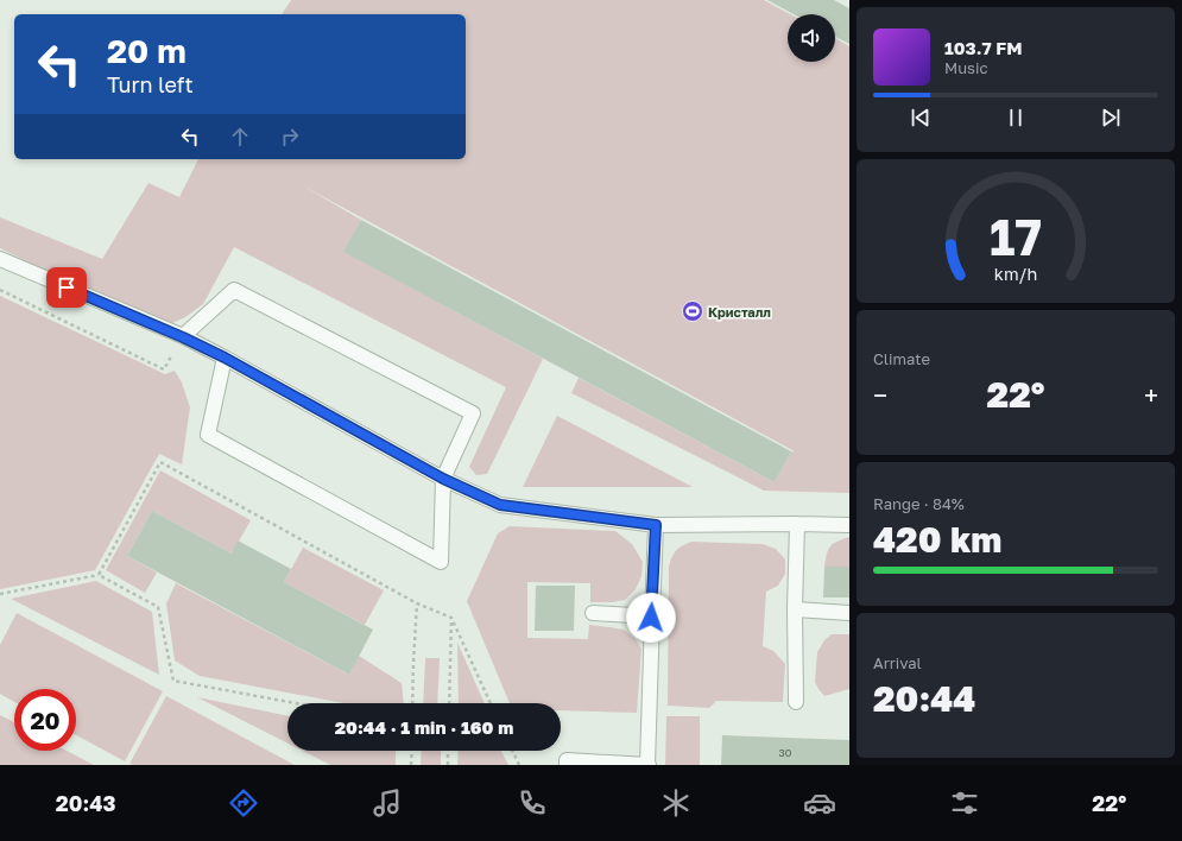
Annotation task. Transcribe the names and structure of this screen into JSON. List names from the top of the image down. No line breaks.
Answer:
{"places":{"sports":["Кристалл"]},"house_numbers":["30"],"page":{"turn":["20 m","Turn left"],"song":["103.7 FM","Music"],"tile":["Climate",["Range · 84%","420 km"],["Arrival","20:44"]],"heat":["−","22°","+"],"limit":"20","trip":"20:44 · 1 min · 160 m","tabs":["20:43","22°"],"gauge":["17","km/h"]}}
